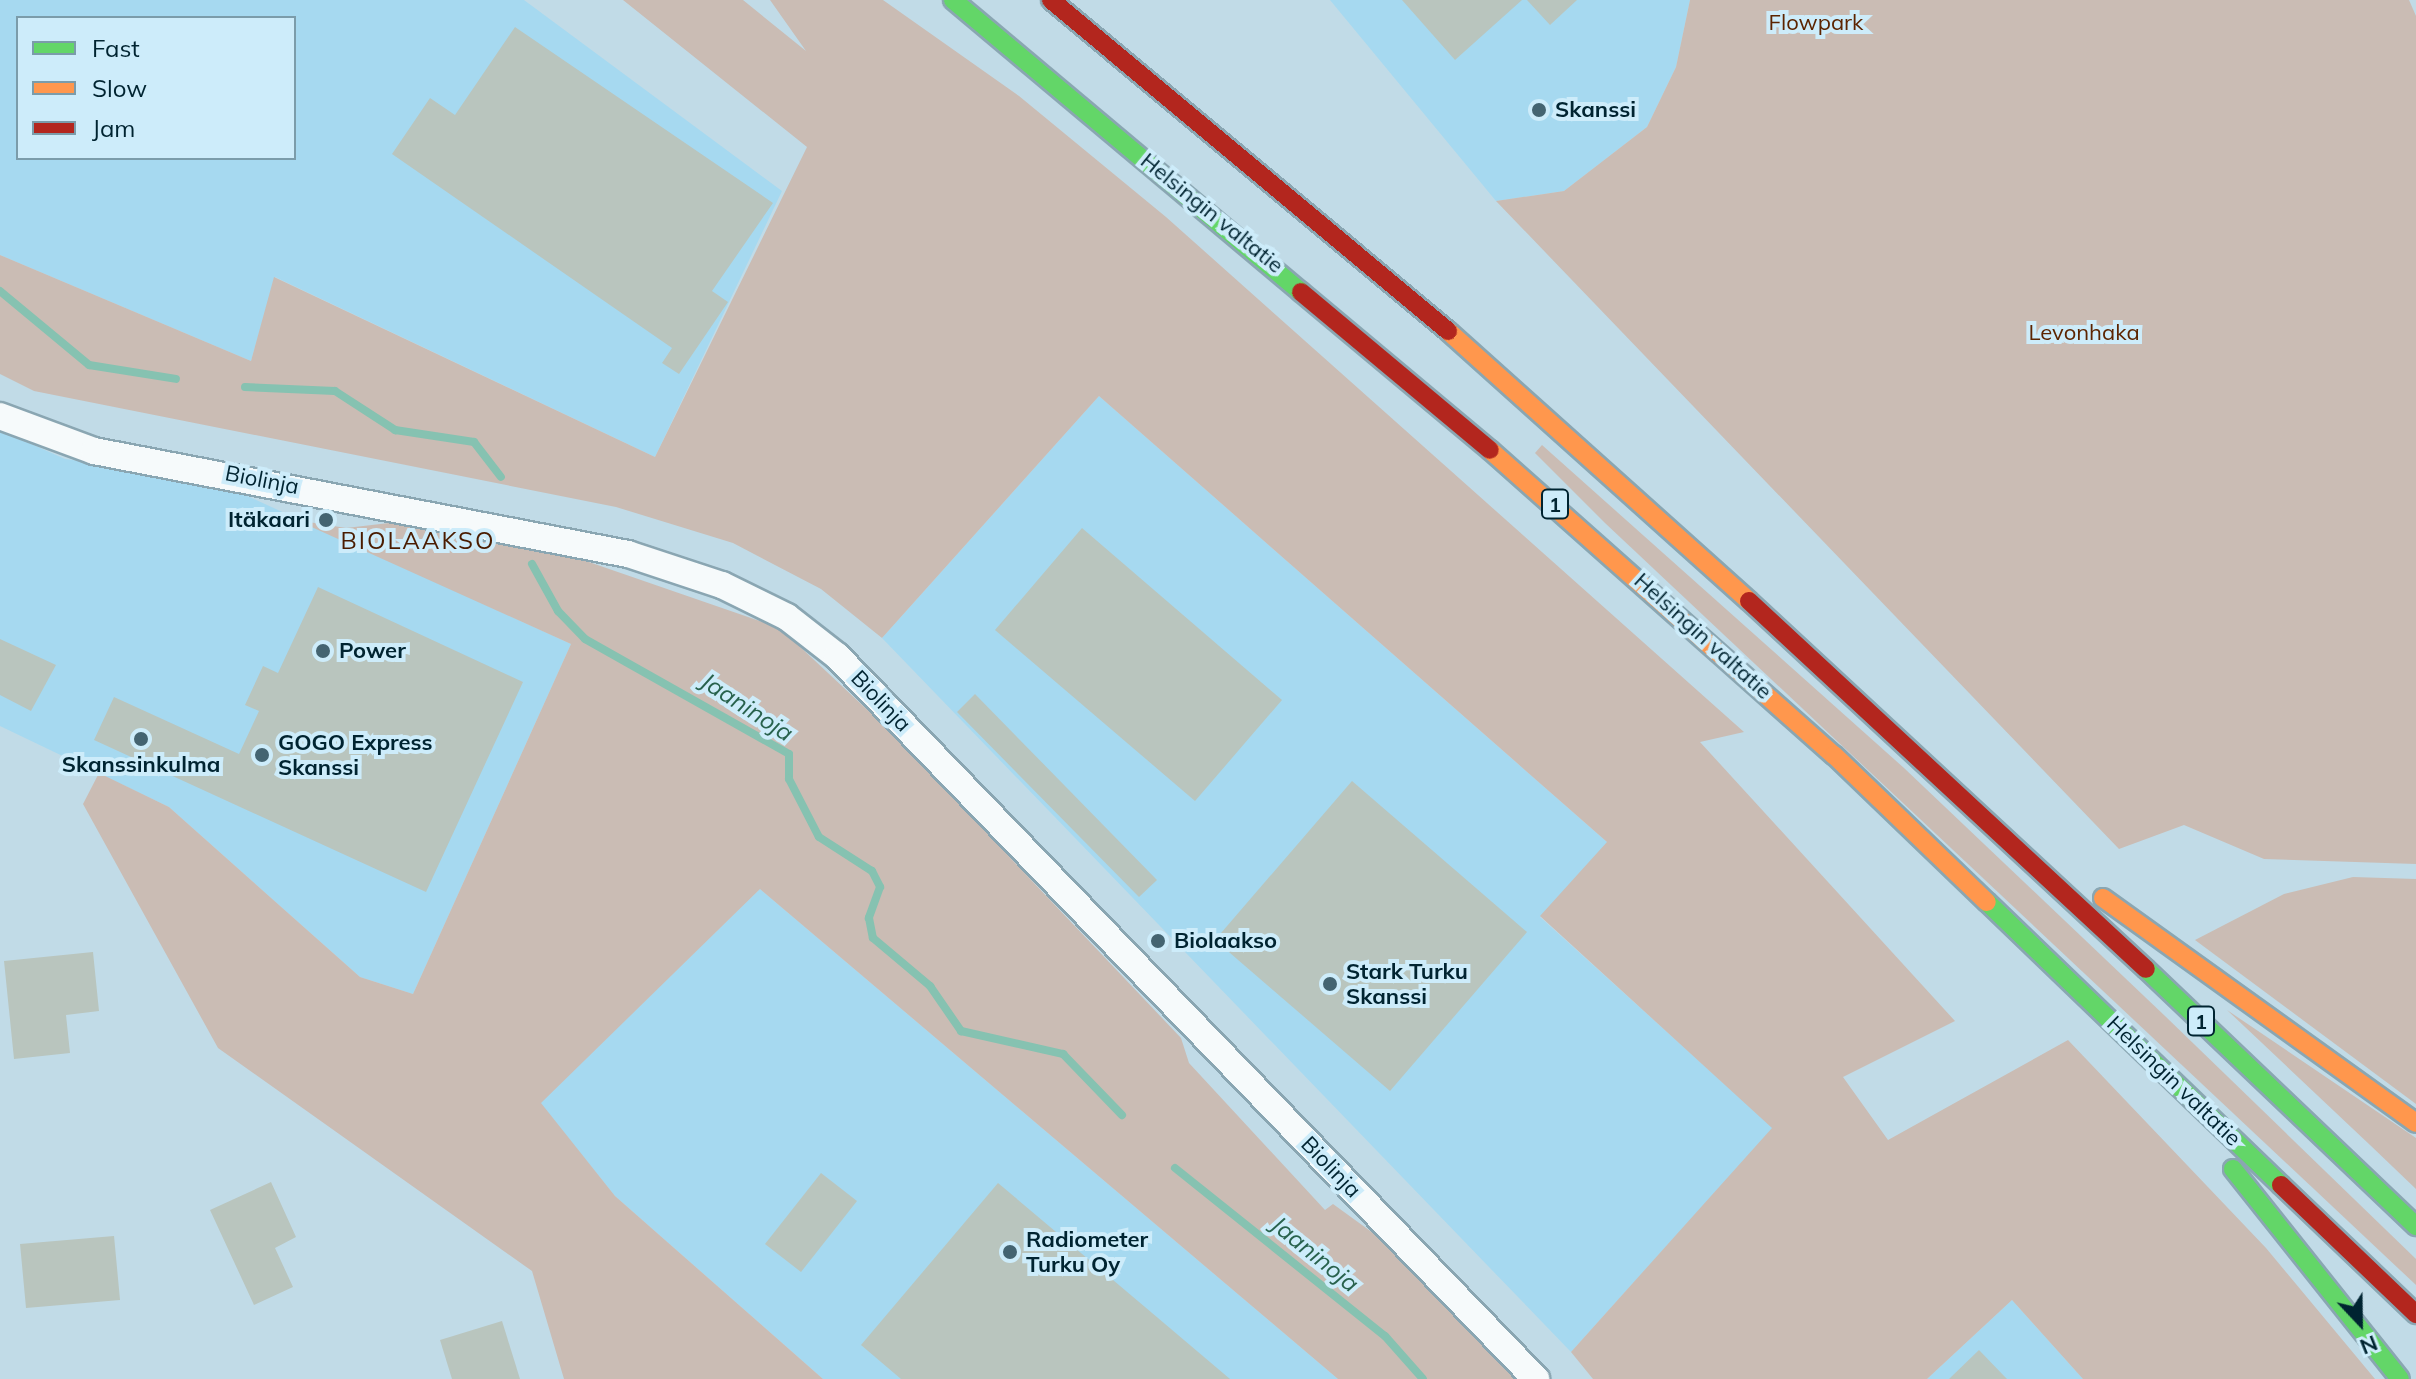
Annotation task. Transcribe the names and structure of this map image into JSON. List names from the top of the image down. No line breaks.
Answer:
{"streets":{"highway":["Helsingin valtatie","1"],"street":["Biolinja"]},"districts":["BIOLAAKSO"],"water":["Jaaninoja"],"parks":["Flowpark","Levonhaka"],"places":["Skanssi","Itäkaari","Power","Skanssinkulma","GOGO Express Skanssi","Biolaakso","Stark Turku Skanssi","Radiometer Turku Oy"],"legend":["Fast","Slow","Jam"],"north":"bottom"}
